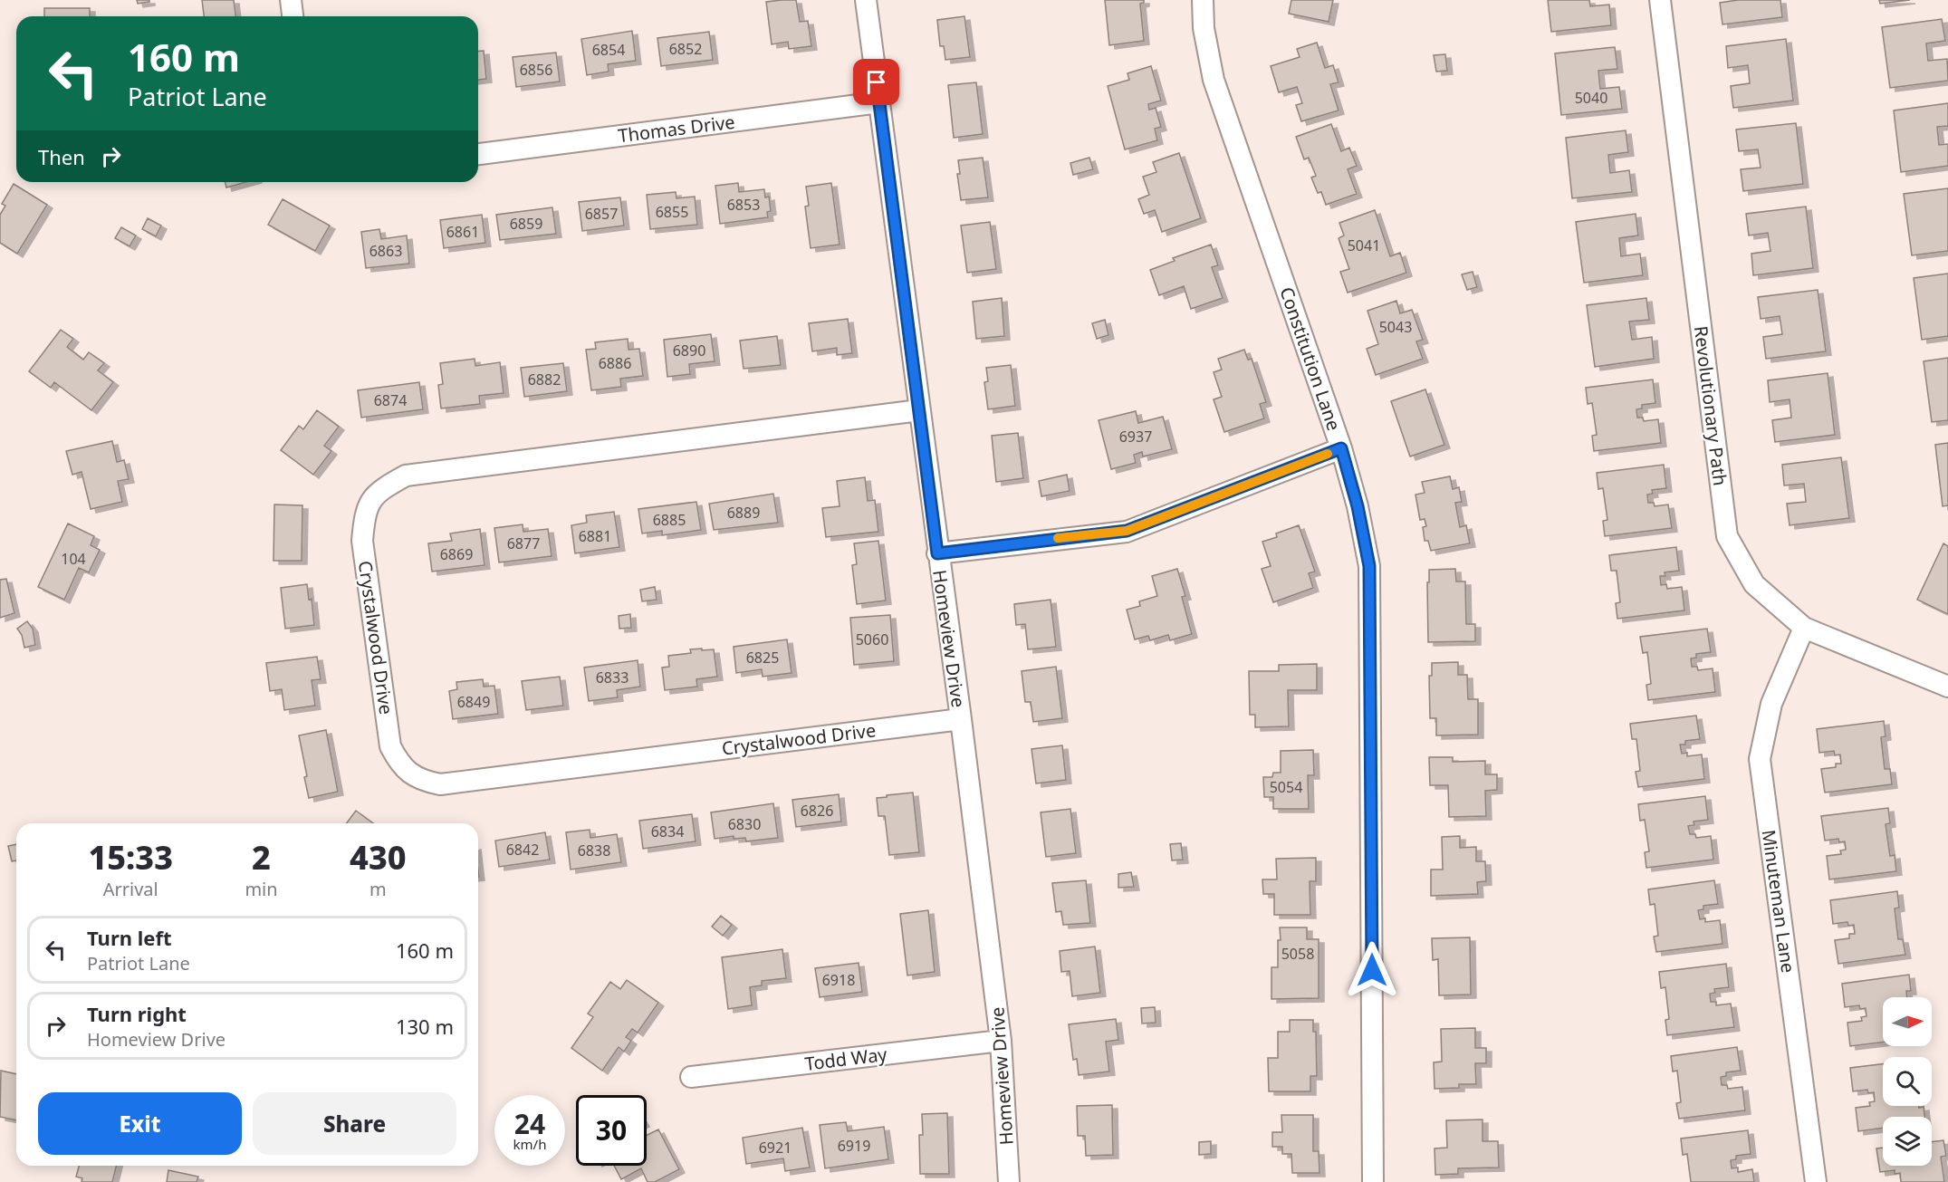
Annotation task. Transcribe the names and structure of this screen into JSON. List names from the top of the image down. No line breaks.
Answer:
{"streets":{"street":["Thomas Drive","Constitution Lane","Revolutionary Path","Crystalwood Drive","Homeview Drive","Minuteman Lane","Todd Way"]},"crossings":[["Thomas Drive","Homeview Drive"],["Revolutionary Path","Minuteman Lane"],["Crystalwood Drive","Homeview Drive"],["Homeview Drive","Todd Way"]],"house_numbers":["6852","6854","6856","5040","6853","6855","6857","6859","6861","5041","6863","5043","6890","6886","6882","6874","6937","6889","6885","6881","6877","6869","104","5060","6825","6833","6849","5054","6826","6830","6834","6842","6838","5058","6918","6919","6921"],"north":"right","page":{"turn":["160 m","Patriot Lane"],"then":"Then","eta":["15:33","Arrival","2","min","430","m"],"list":[{"name":"Turn left","note":"Patriot Lane","value":"160 m"},{"name":"Turn right","note":"Homeview Drive","value":"130 m"}],"buttons":["Exit","Share"],"speed":"24 km/h","limit":"30"}}
